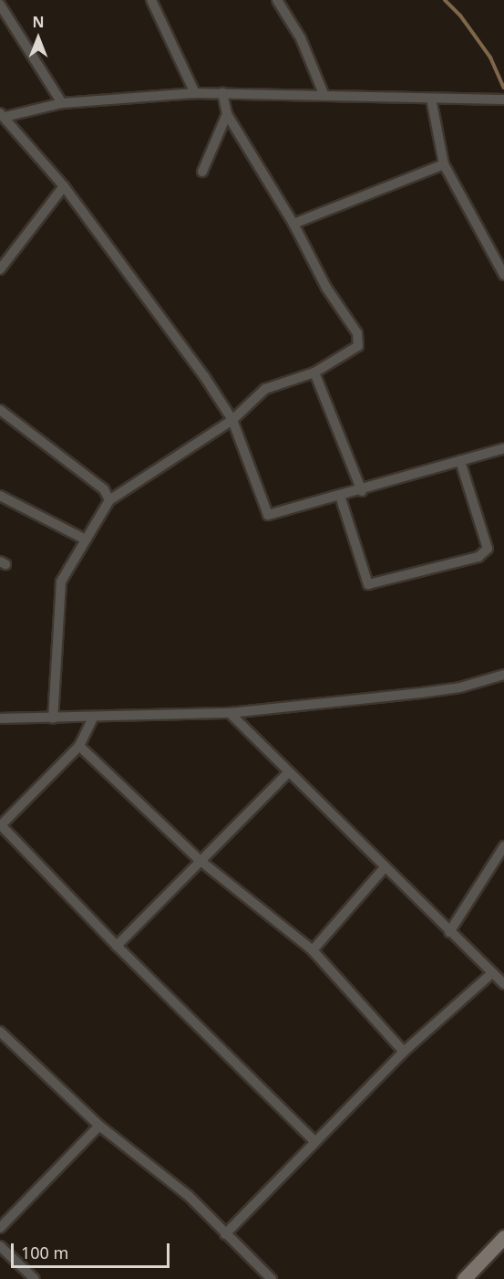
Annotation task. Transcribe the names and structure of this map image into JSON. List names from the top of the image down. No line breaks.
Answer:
{"scale_bar":"100 m","north":"top"}
